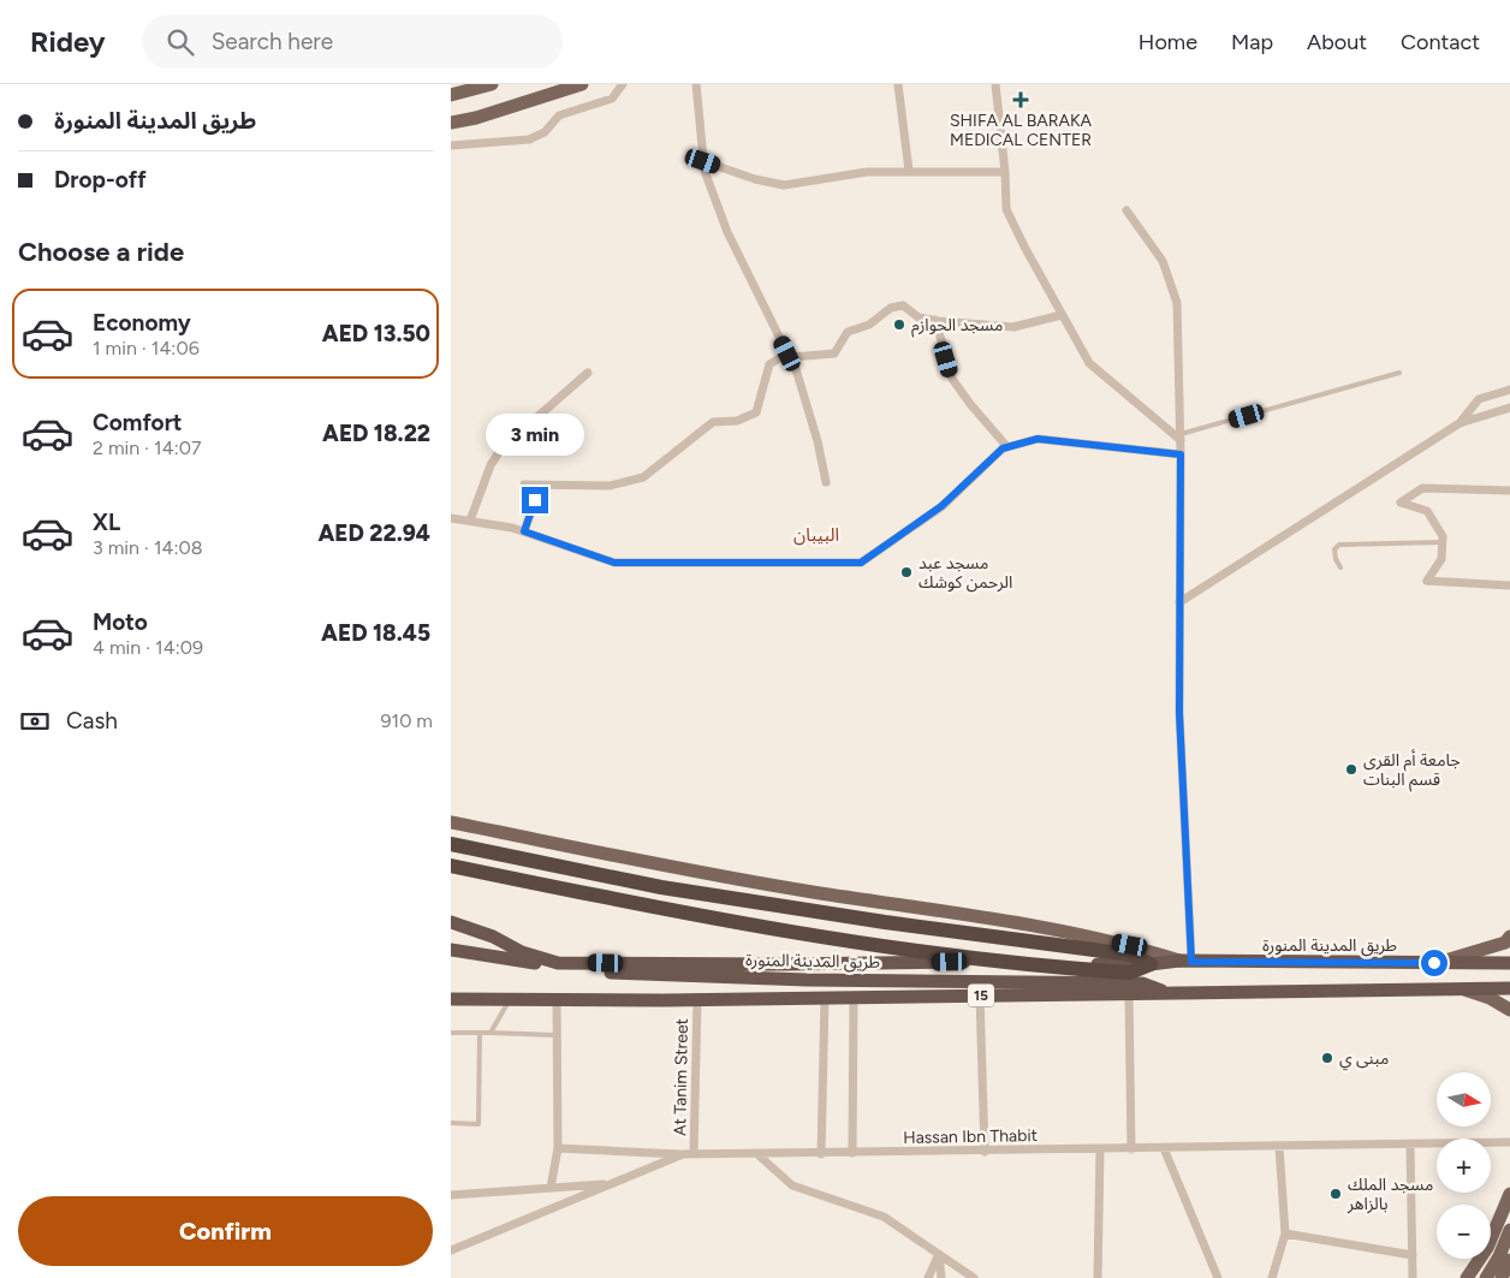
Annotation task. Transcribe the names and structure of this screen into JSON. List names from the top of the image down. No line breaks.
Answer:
{"streets":{"highway":["طريق المدينة المنورة","15"],"street":["At Tanim Street","Hassan Ibn Thabit"]},"crossings":[["طريق المدينة المنورة","At Tanim Street"],["At Tanim Street","Hassan Ibn Thabit"]],"districts":["البيبان"],"places":{"health":["SHIFA AL BARAKA MEDICAL CENTER"],"other":["مسجد الحوازم","مسجد عبد الرحمن كوشك","جامعة أم القرى قسم البنات","مبنى ي","مسجد الملك بالزاهر"]},"north":"right","page":{"header":"Ridey","search":"Search here","nav":["Home","Map","About","Contact"],"banner":["طريق المدينة المنورة","Drop-off"],"heading":"Choose a ride","list":[{"name":"Economy","note":"1 min · 14:06","value":"AED 13.50"},{"name":"Comfort","note":"2 min · 14:07","value":"AED 18.22"},{"name":"XL","note":"3 min · 14:08","value":"AED 22.94"},{"name":"Moto","note":"4 min · 14:09","value":"AED 18.45"}],"bubble":"3 min","pay":["Cash","910 m"],"map_buttons":["+","−"],"buttons":"Confirm"}}
